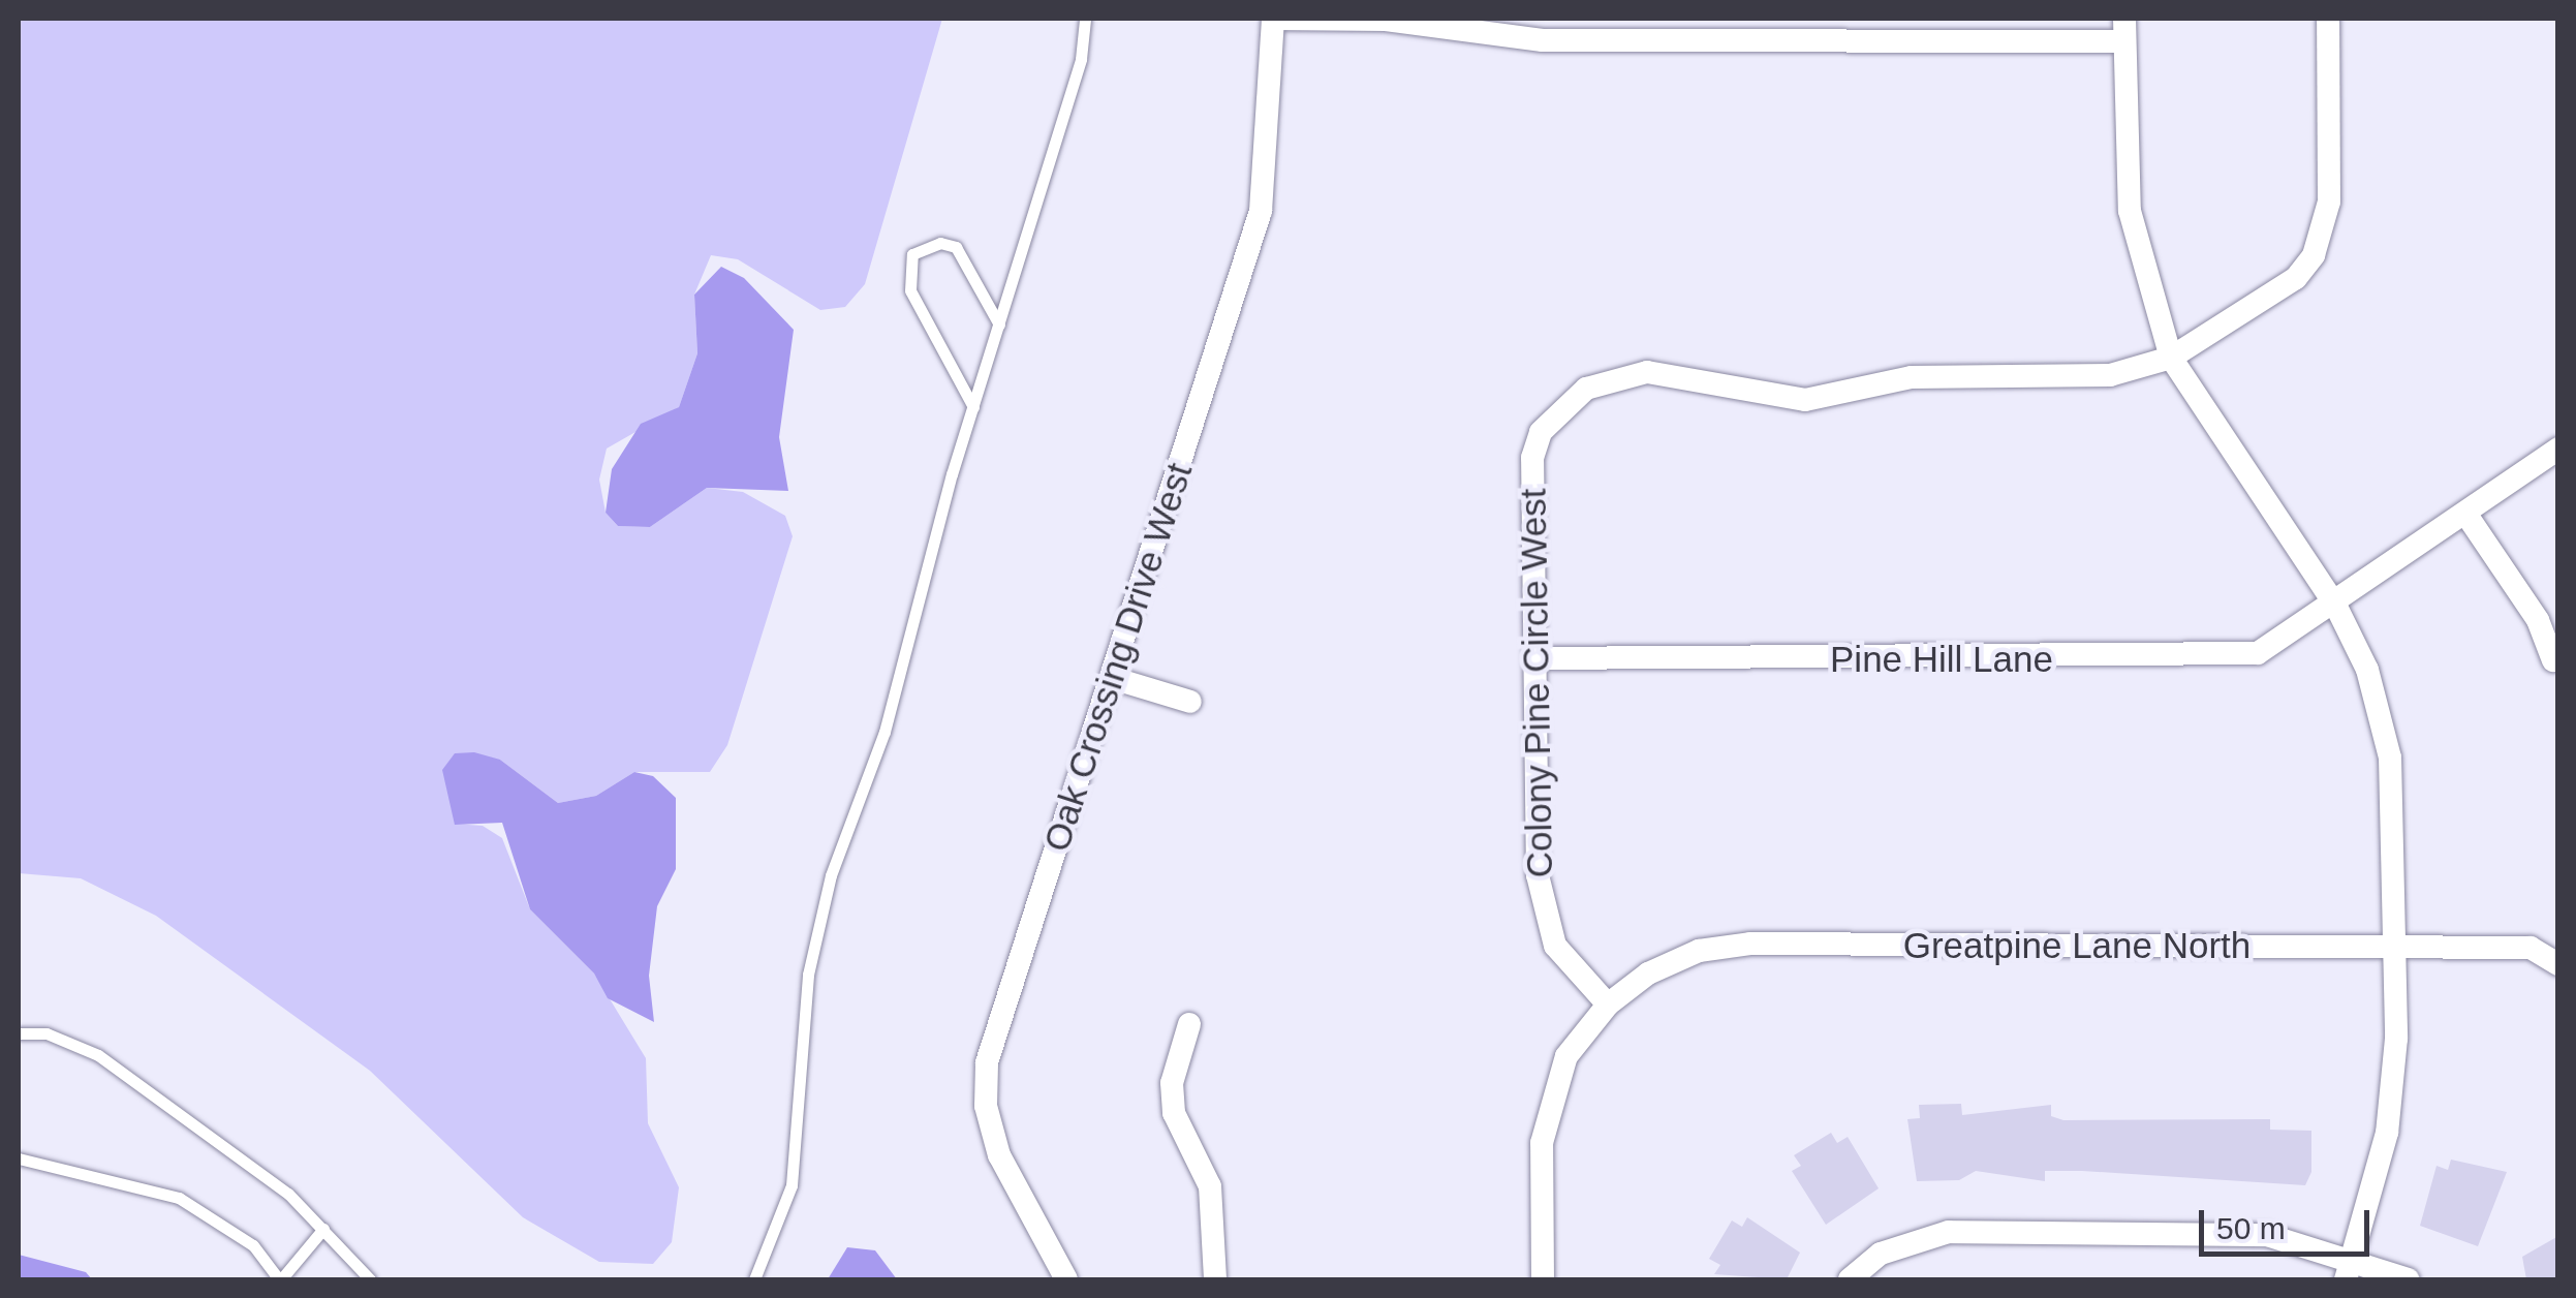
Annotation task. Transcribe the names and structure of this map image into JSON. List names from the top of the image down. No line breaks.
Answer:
{"streets":{"street":["Oak Crossing Drive West","Pine Hill Lane","Colony Pine Circle West","Greatpine Lane North"]},"crossings":[["Pine Hill Lane","Colony Pine Circle West"],["Colony Pine Circle West","Greatpine Lane North"]],"scale_bar":"50 m"}
